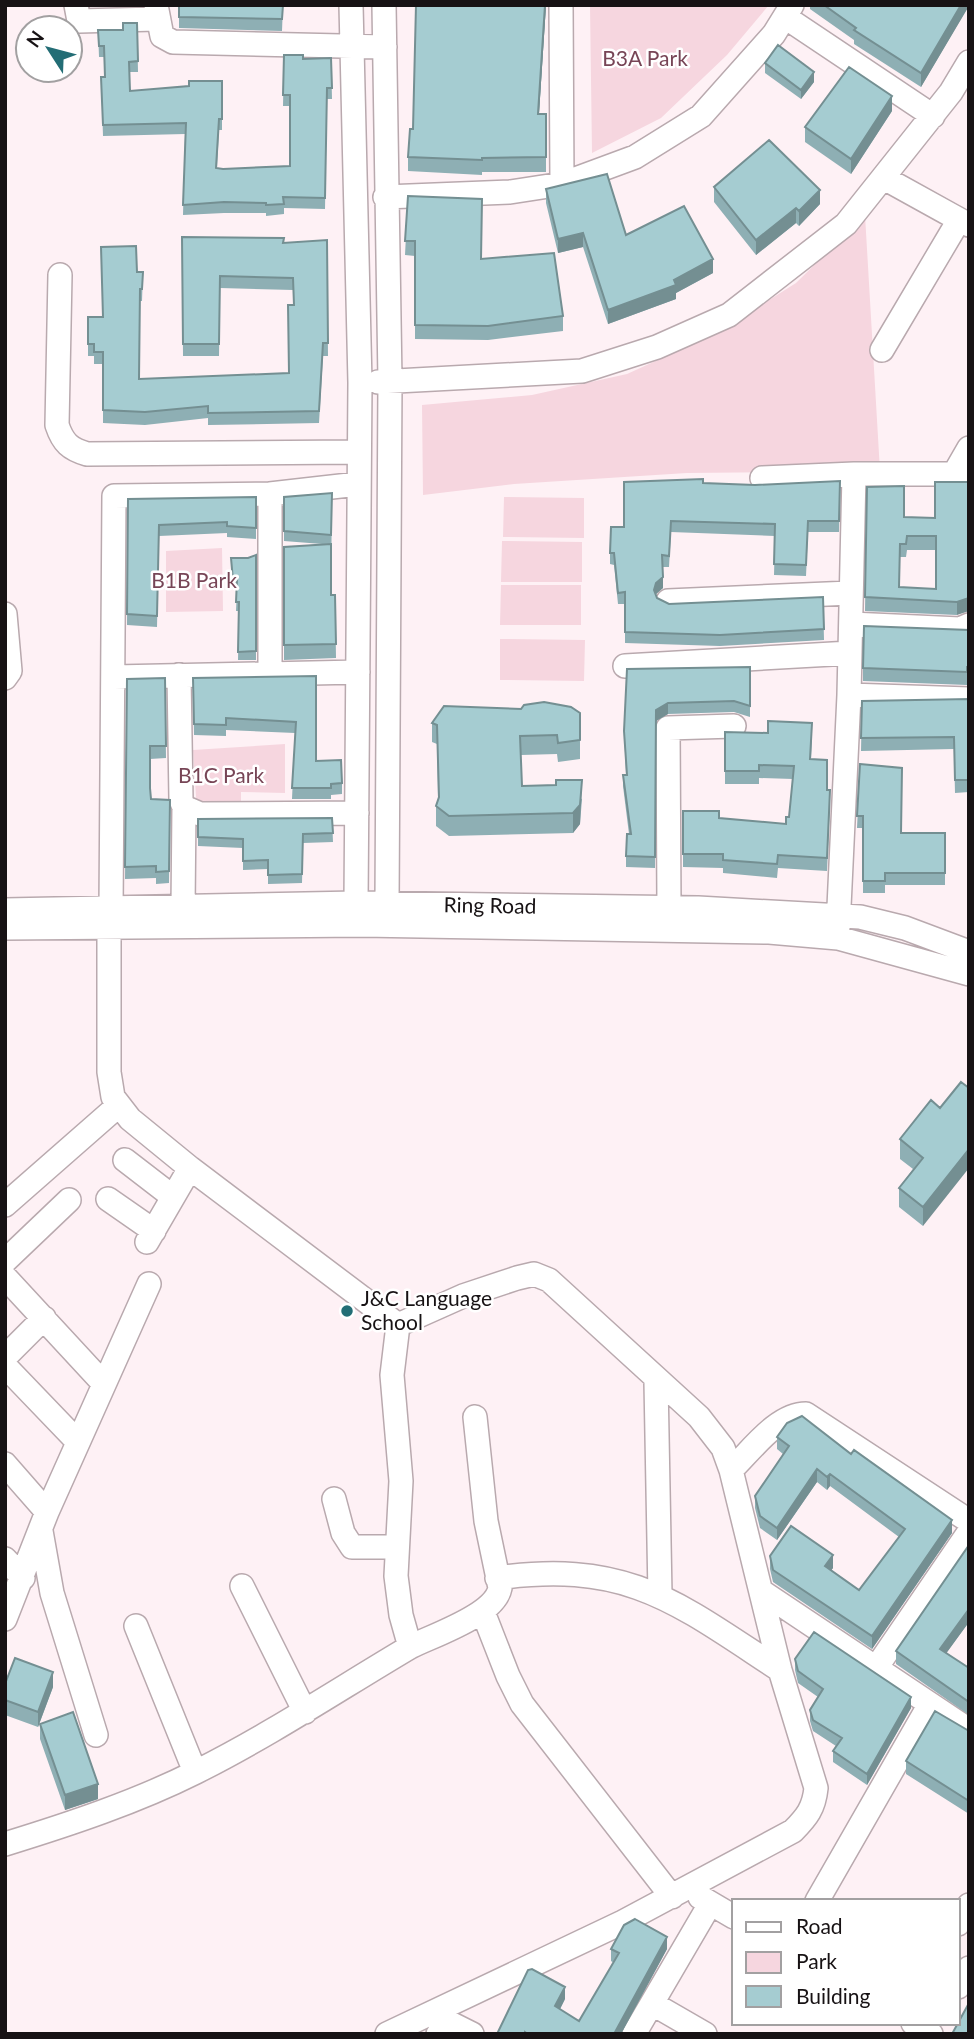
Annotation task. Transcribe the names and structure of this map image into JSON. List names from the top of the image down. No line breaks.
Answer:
{"streets":{"street":["Ring Road"]},"parks":["B3A Park","B1B Park","B1C Park"],"places":["J&C Language School"],"legend":["Road","Park","Building"],"north":"top left"}
